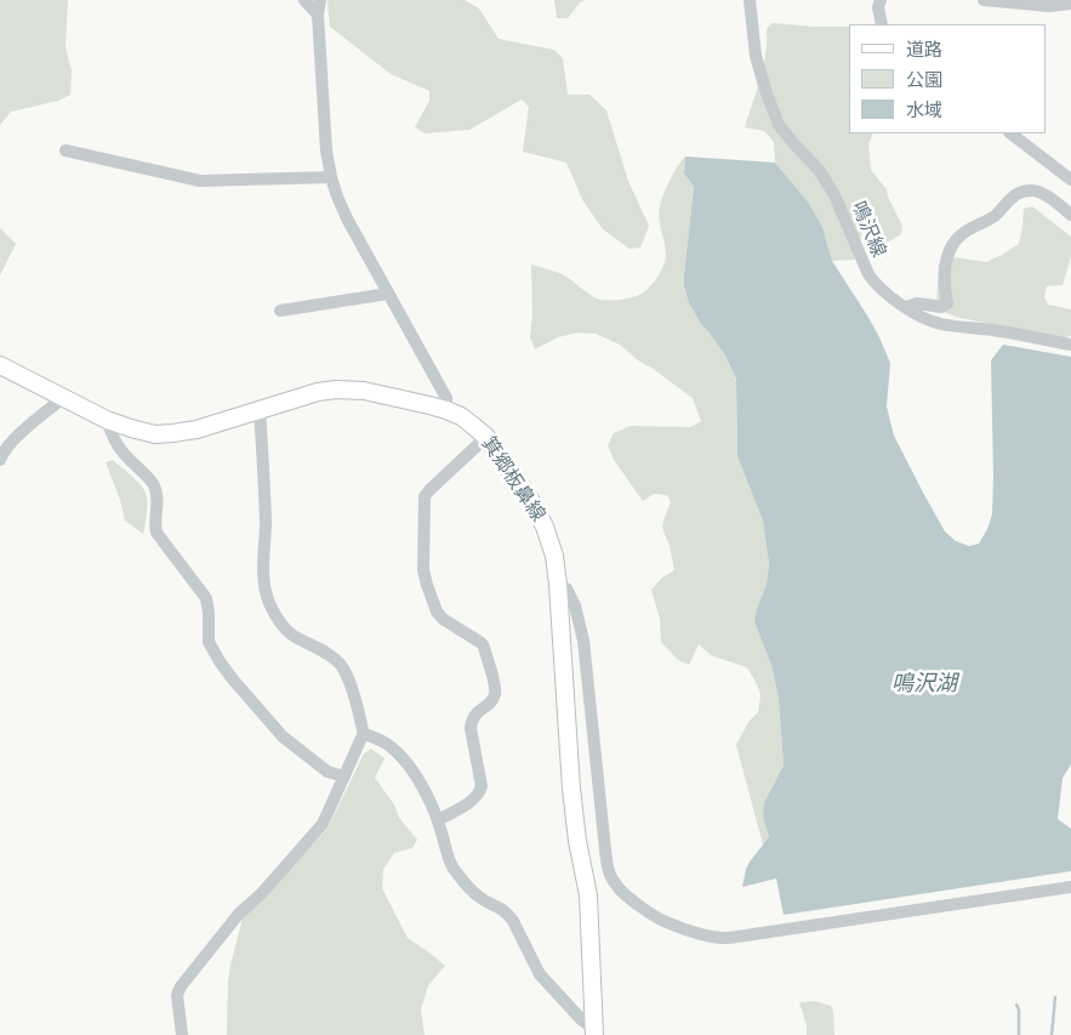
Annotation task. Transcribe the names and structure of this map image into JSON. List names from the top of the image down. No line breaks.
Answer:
{"streets":{"main road":["箕郷板鼻線"],"street":["鳴沢線"]},"water":["鳴沢湖"],"legend":["道路","公園","水域"]}
